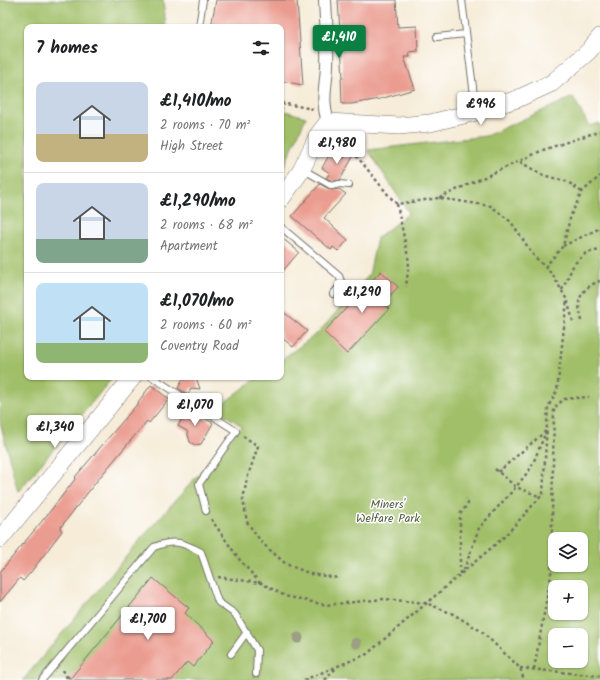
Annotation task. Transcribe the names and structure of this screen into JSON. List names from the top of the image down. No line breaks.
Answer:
{"parks":["Miners' Welfare Park"],"page":{"heading":"7 homes","price":["£1,410","£996","£1,980","£1,290","£1,070","£1,340","£1,700"],"list":[{"name":"£1,410/mo","note":"2 rooms · 70 m² · High Street"},{"name":"£1,290/mo","note":"2 rooms · 68 m² · Apartment"},{"name":"£1,070/mo","note":"2 rooms · 60 m² · Coventry Road"}],"map_buttons":["+","−"]}}
